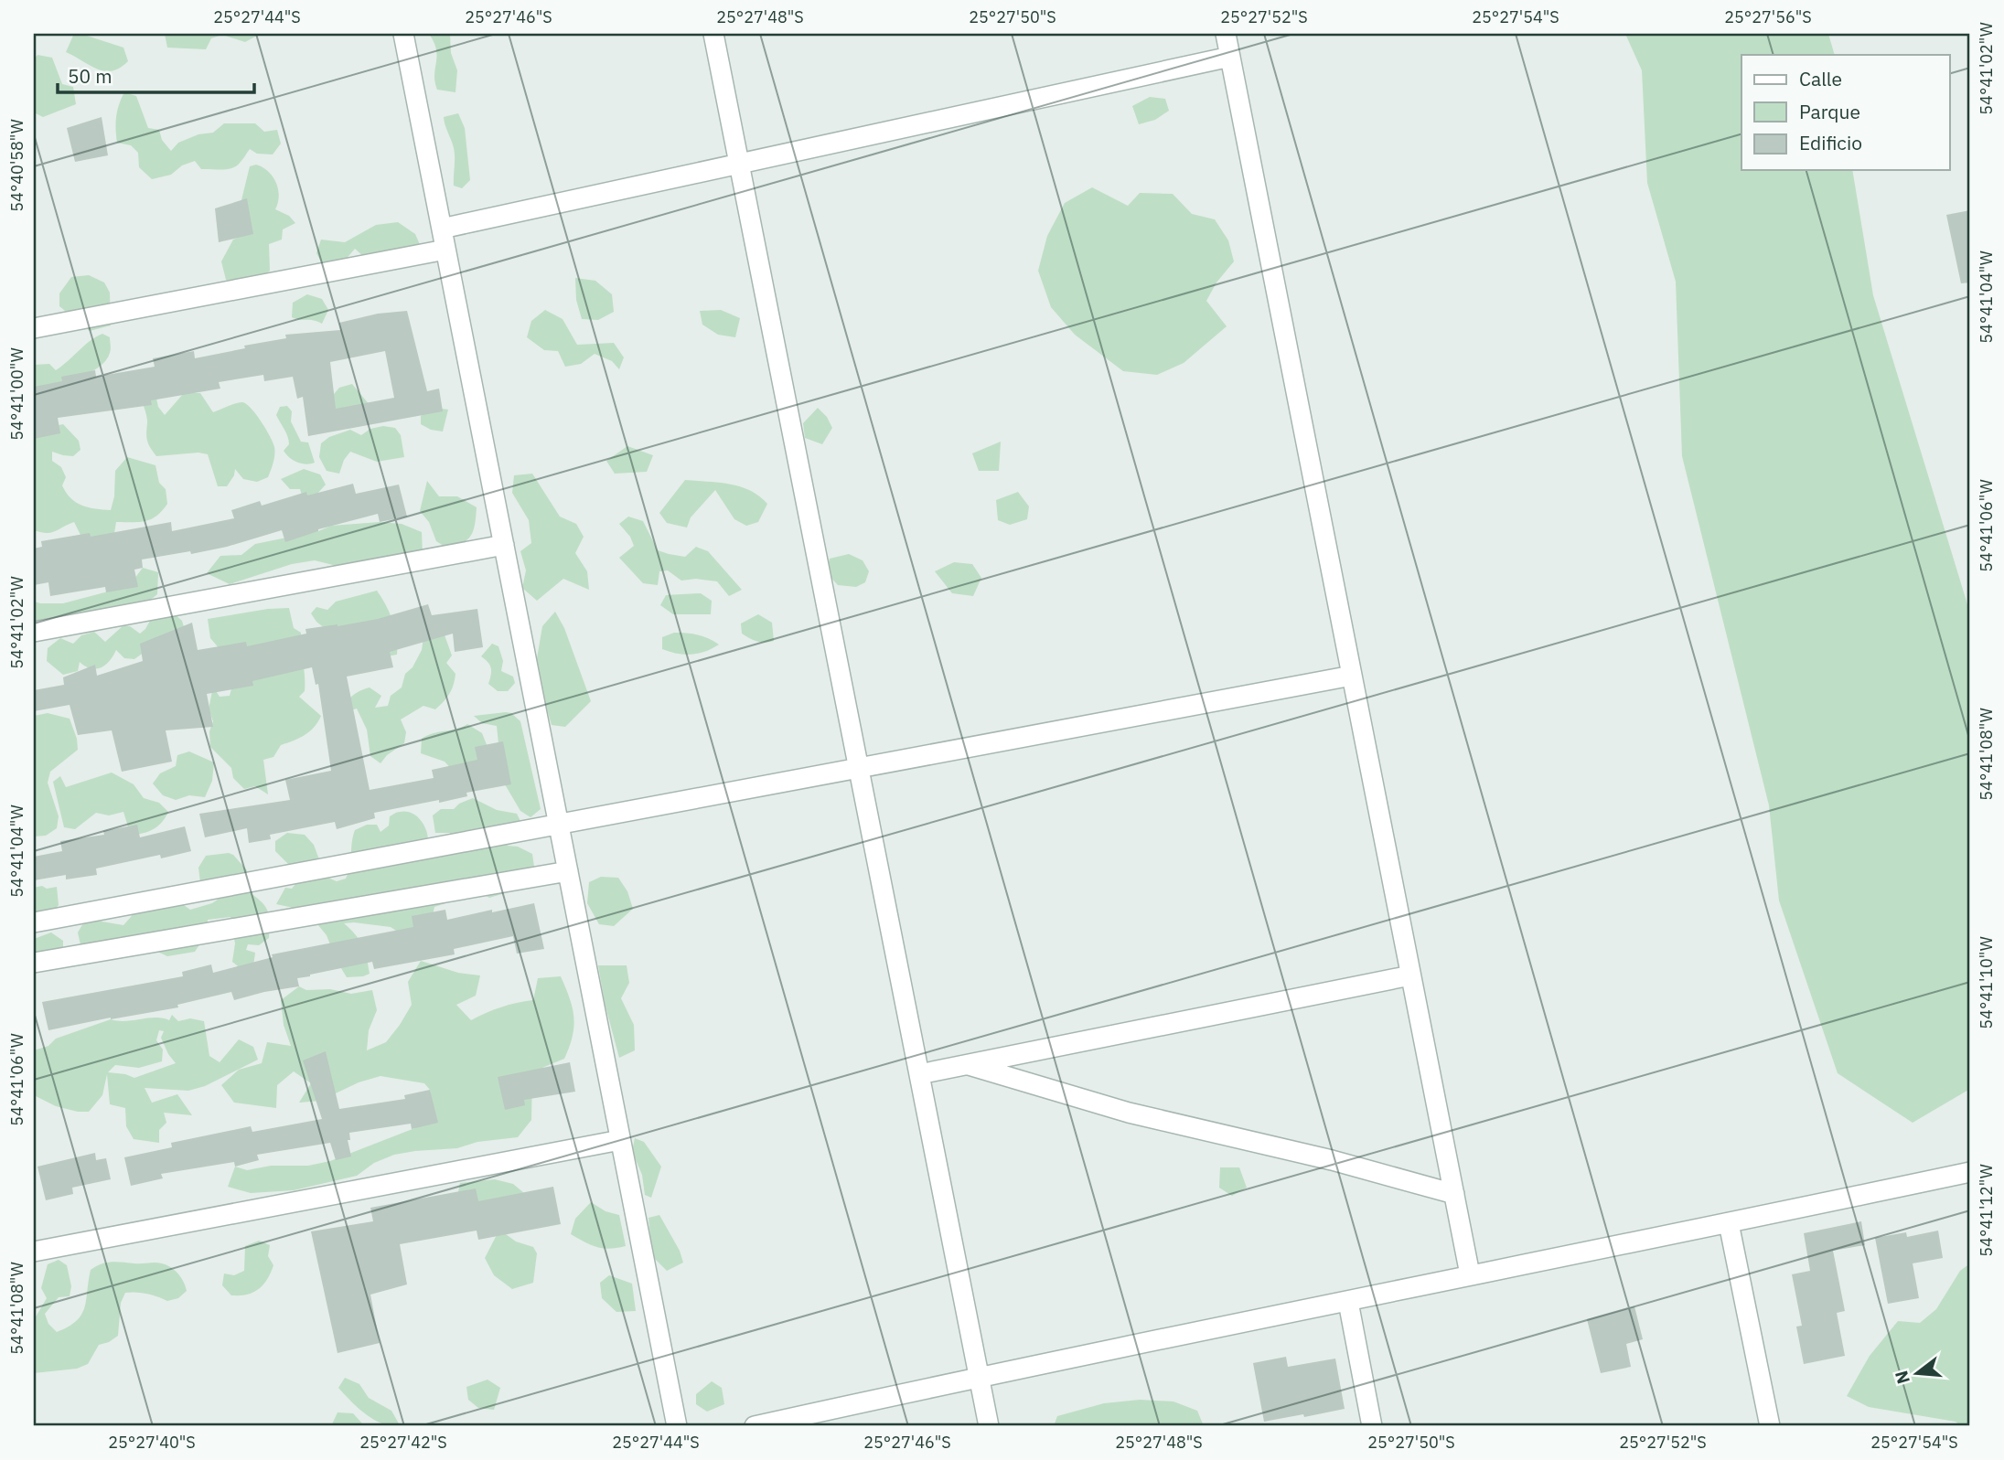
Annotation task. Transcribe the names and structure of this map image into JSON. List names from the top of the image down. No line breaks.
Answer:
{"legend":["Calle","Parque","Edificio"],"scale_bar":"50 m","north":"left","coordinates":["25°27'44\"S","25°27'46\"S","25°27'48\"S","25°27'50\"S","25°27'52\"S","25°27'54\"S","25°27'56\"S","54°41'02\"W","54°40'58\"W","54°41'04\"W","54°41'00\"W","54°41'06\"W","54°41'08\"W","54°41'10\"W","54°41'12\"W","25°27'40\"S","25°27'42\"S"]}
